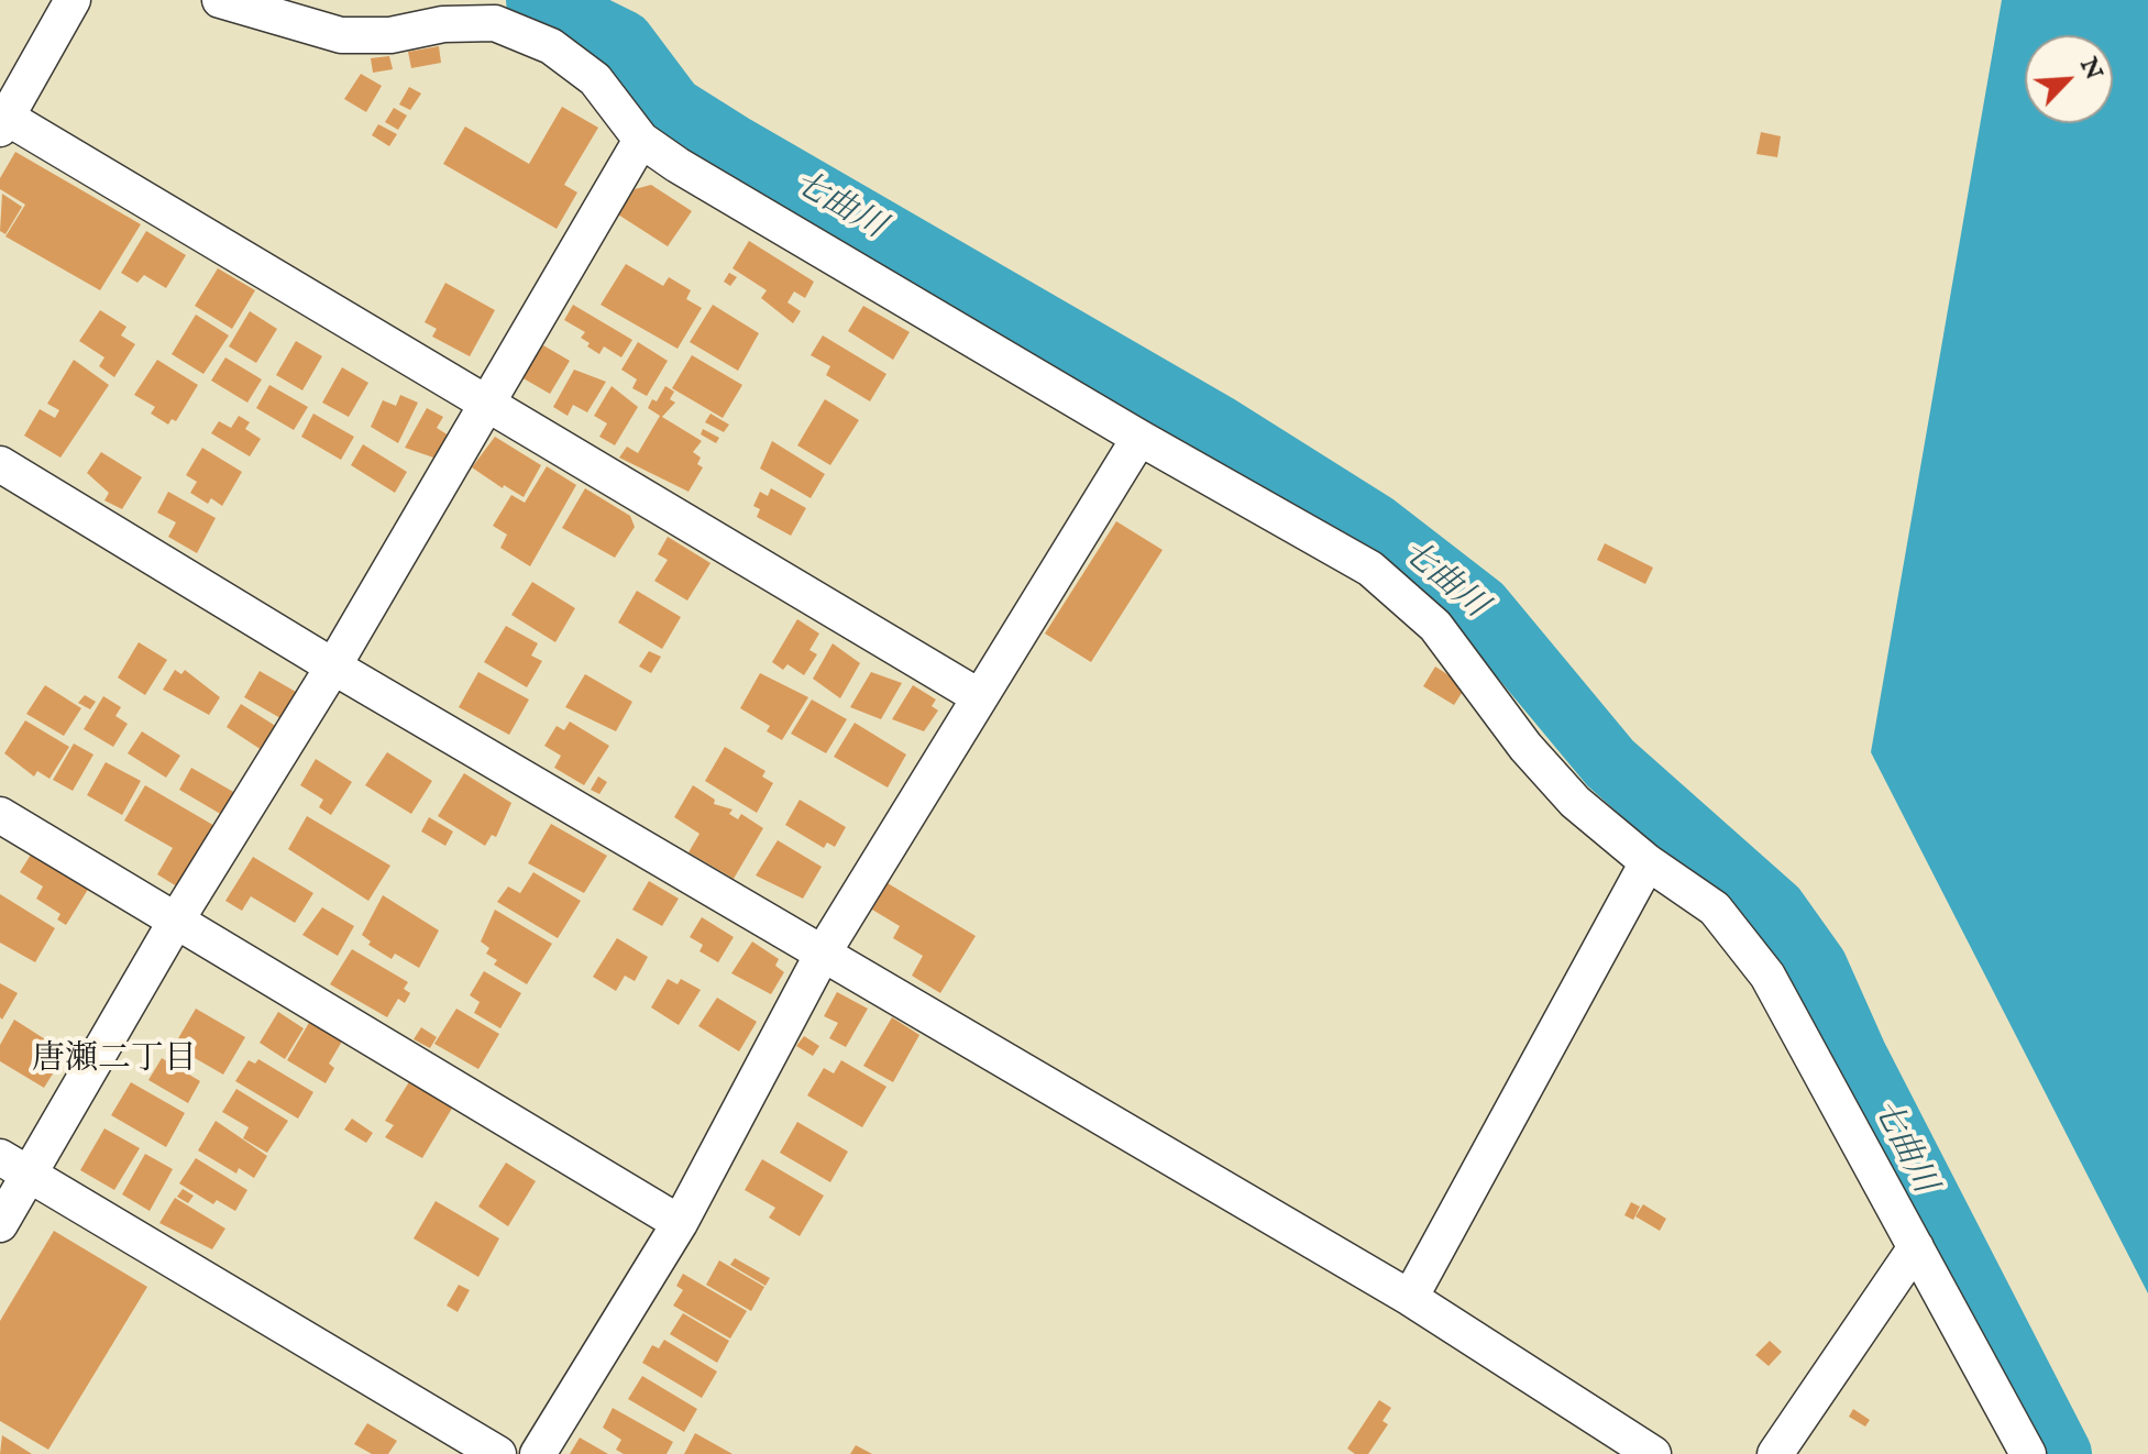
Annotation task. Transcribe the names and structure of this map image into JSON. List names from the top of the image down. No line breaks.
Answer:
{"districts":["唐瀬二丁目"],"water":["七曲川"],"north":"top right"}
